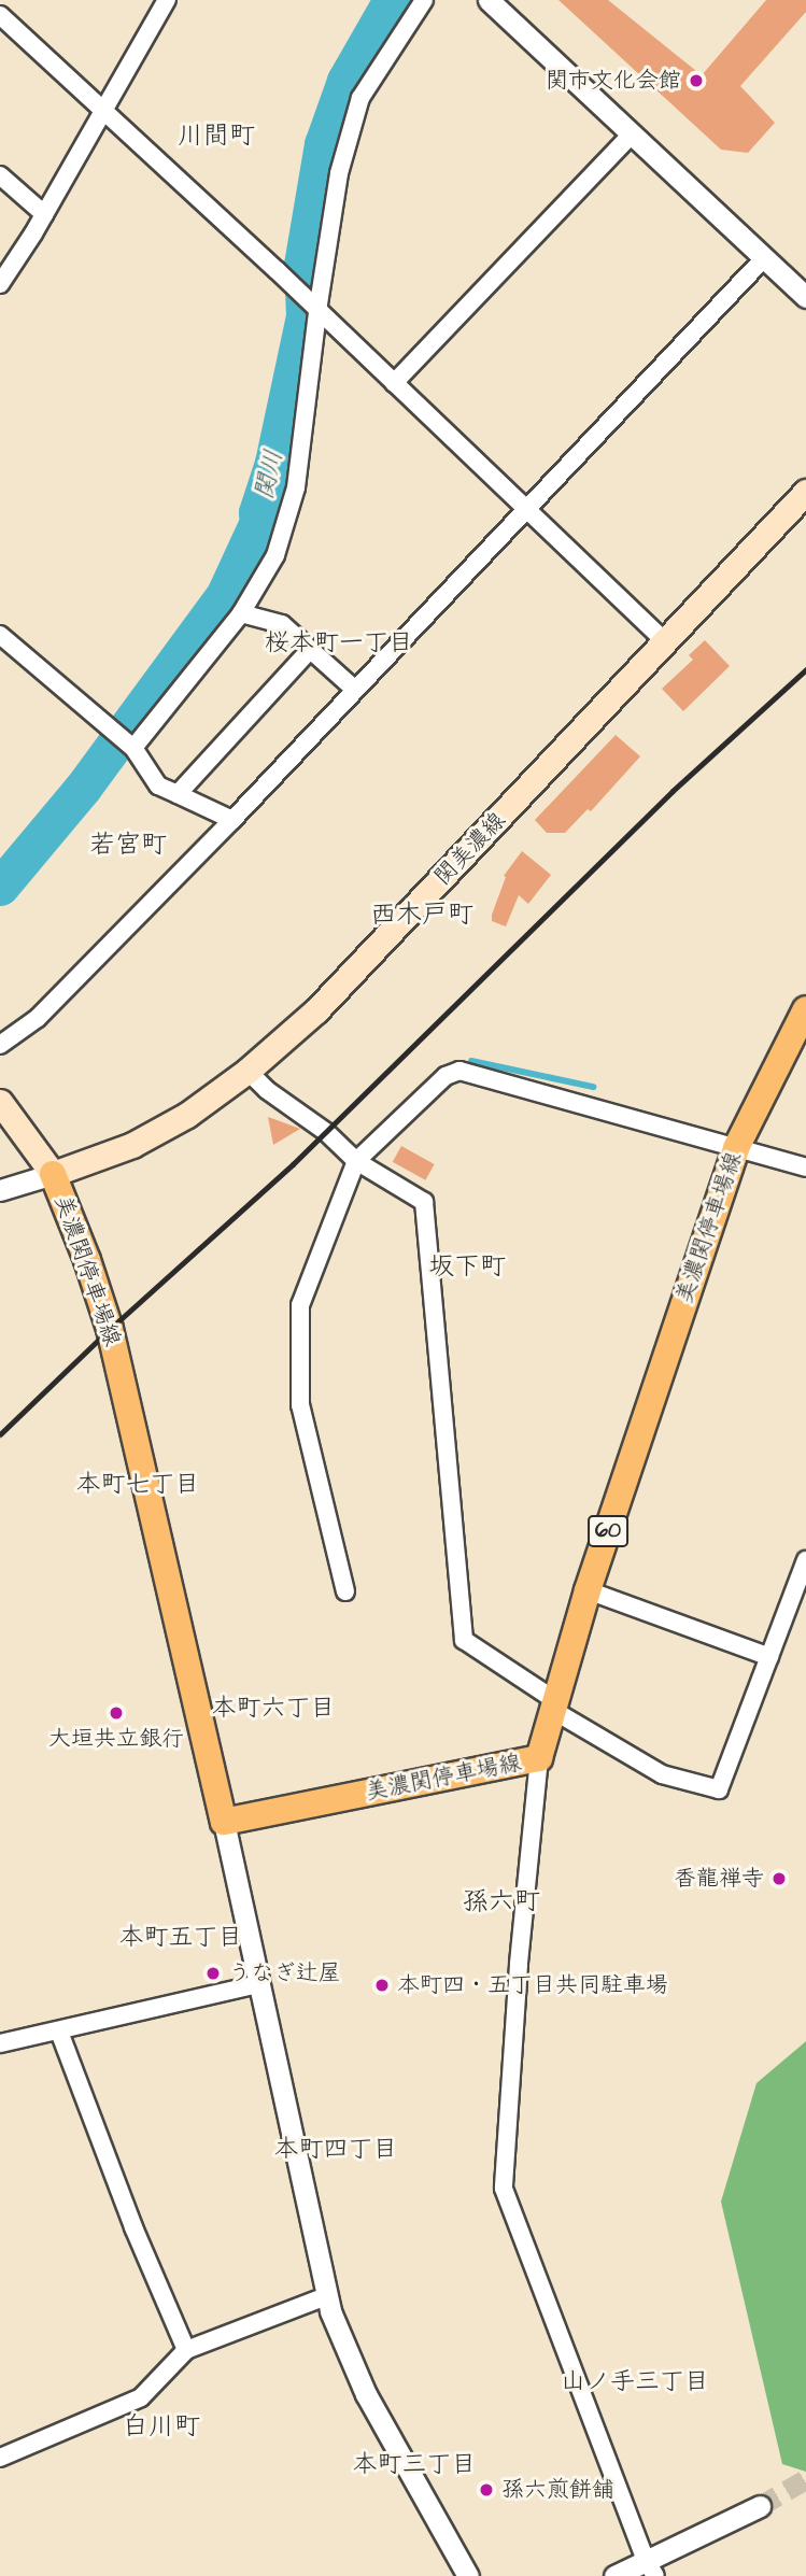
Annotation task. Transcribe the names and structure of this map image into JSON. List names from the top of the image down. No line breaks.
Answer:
{"streets":{"main road":["関美濃線","美濃関停車場線","60"]},"crossings":[["関美濃線","美濃関停車場線"]],"districts":["川間町","桜本町一丁目","若宮町","西木戸町","坂下町","本町七丁目","本町六丁目","孫六町","本町五丁目","本町四丁目","山ノ手三丁目","白川町","本町三丁目"],"water":["関川"],"places":["関市文化会館","大垣共立銀行","香龍禅寺","うなぎ辻屋","本町四・五丁目共同駐車場","孫六煎餅舗"]}
